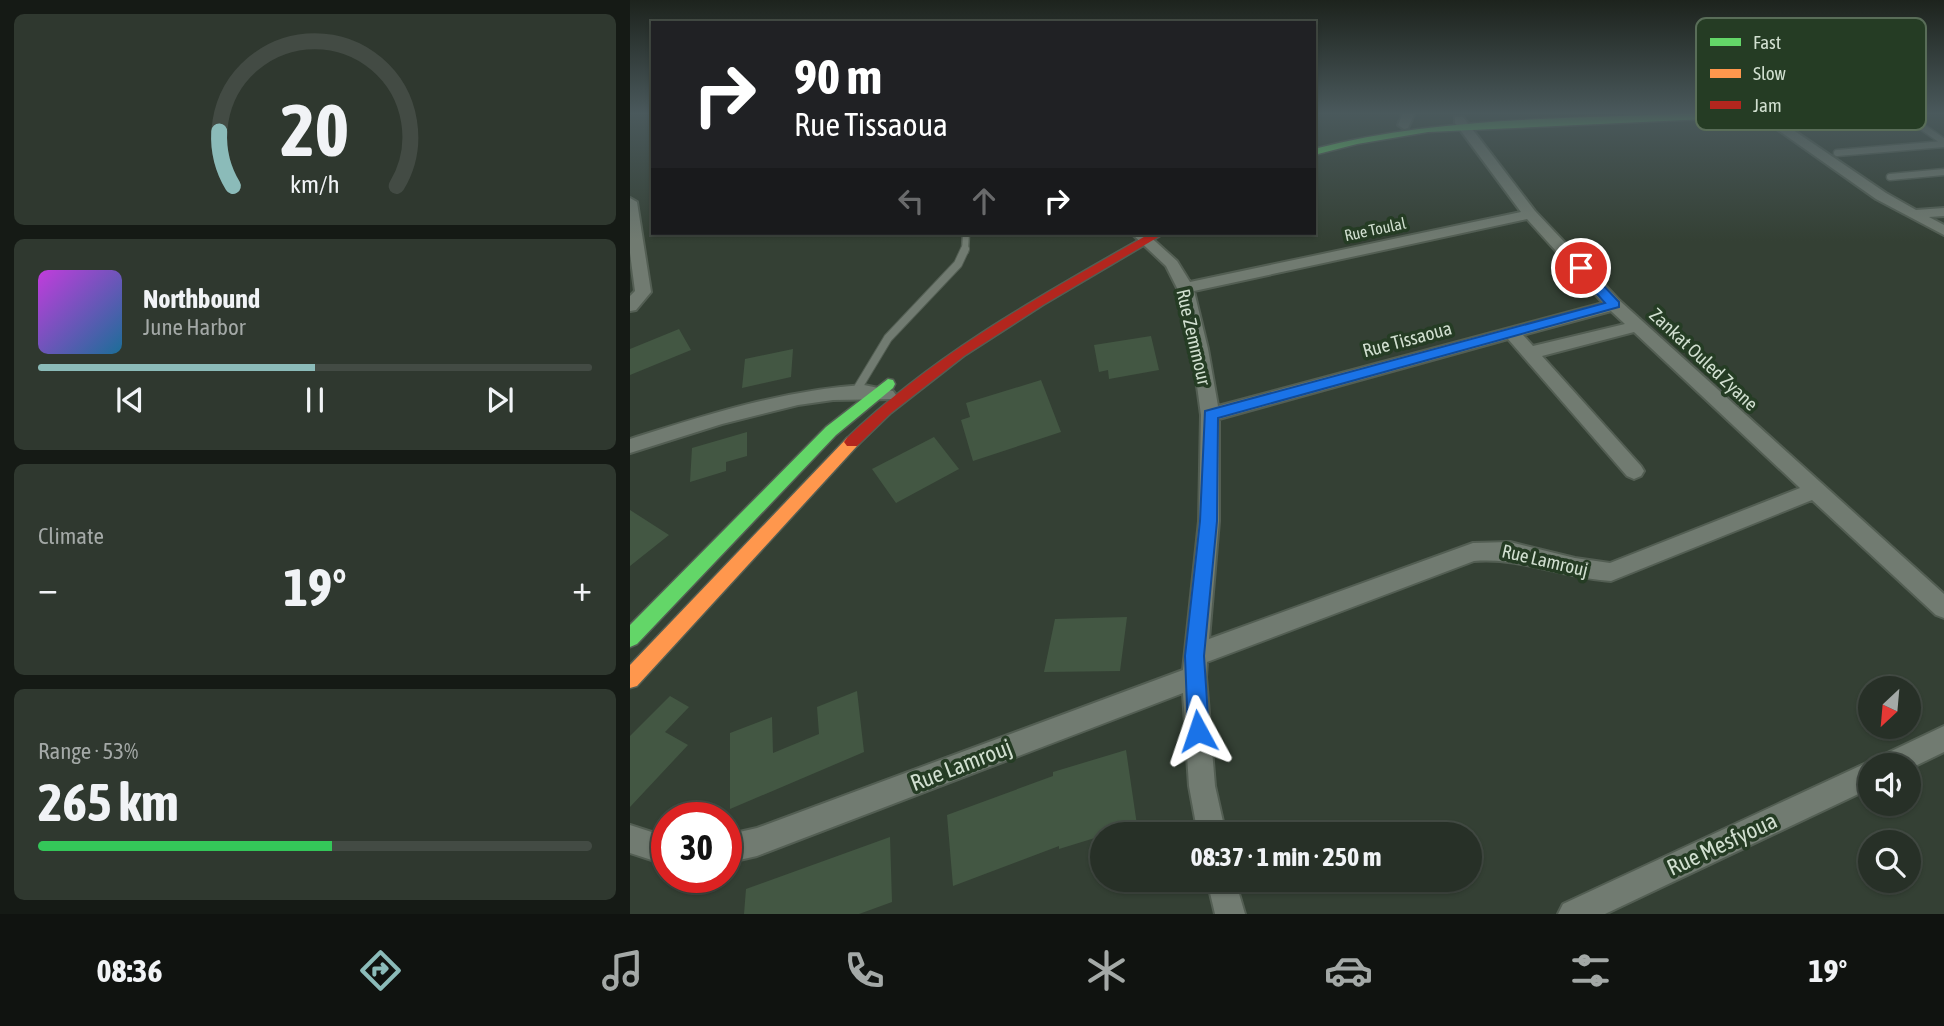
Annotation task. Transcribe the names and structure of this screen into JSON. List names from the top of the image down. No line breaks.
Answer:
{"streets":{"street":["Rue Toulal","Rue Zemmour","Rue Tissaoua","Zankat Ouled Zyane","Rue Lamrouj","Rue Mesfyoua"]},"crossings":[["Rue Toulal","Rue Zemmour"],["Rue Toulal","Zankat Ouled Zyane"],["Rue Zemmour","Rue Tissaoua"],["Rue Zemmour","Rue Lamrouj"],["Rue Tissaoua","Zankat Ouled Zyane"],["Zankat Ouled Zyane","Rue Lamrouj"]],"legend":["Fast","Slow","Jam"],"north":"bottom left","page":{"turn":["90 m","Rue Tissaoua"],"song":["Northbound","June Harbor"],"tile":["Climate",["Range · 53%","265 km"]],"heat":["−","19°","+"],"limit":"30","trip":"08:37 · 1 min · 250 m","tabs":["08:36","19°"],"gauge":["20","km/h"]}}
